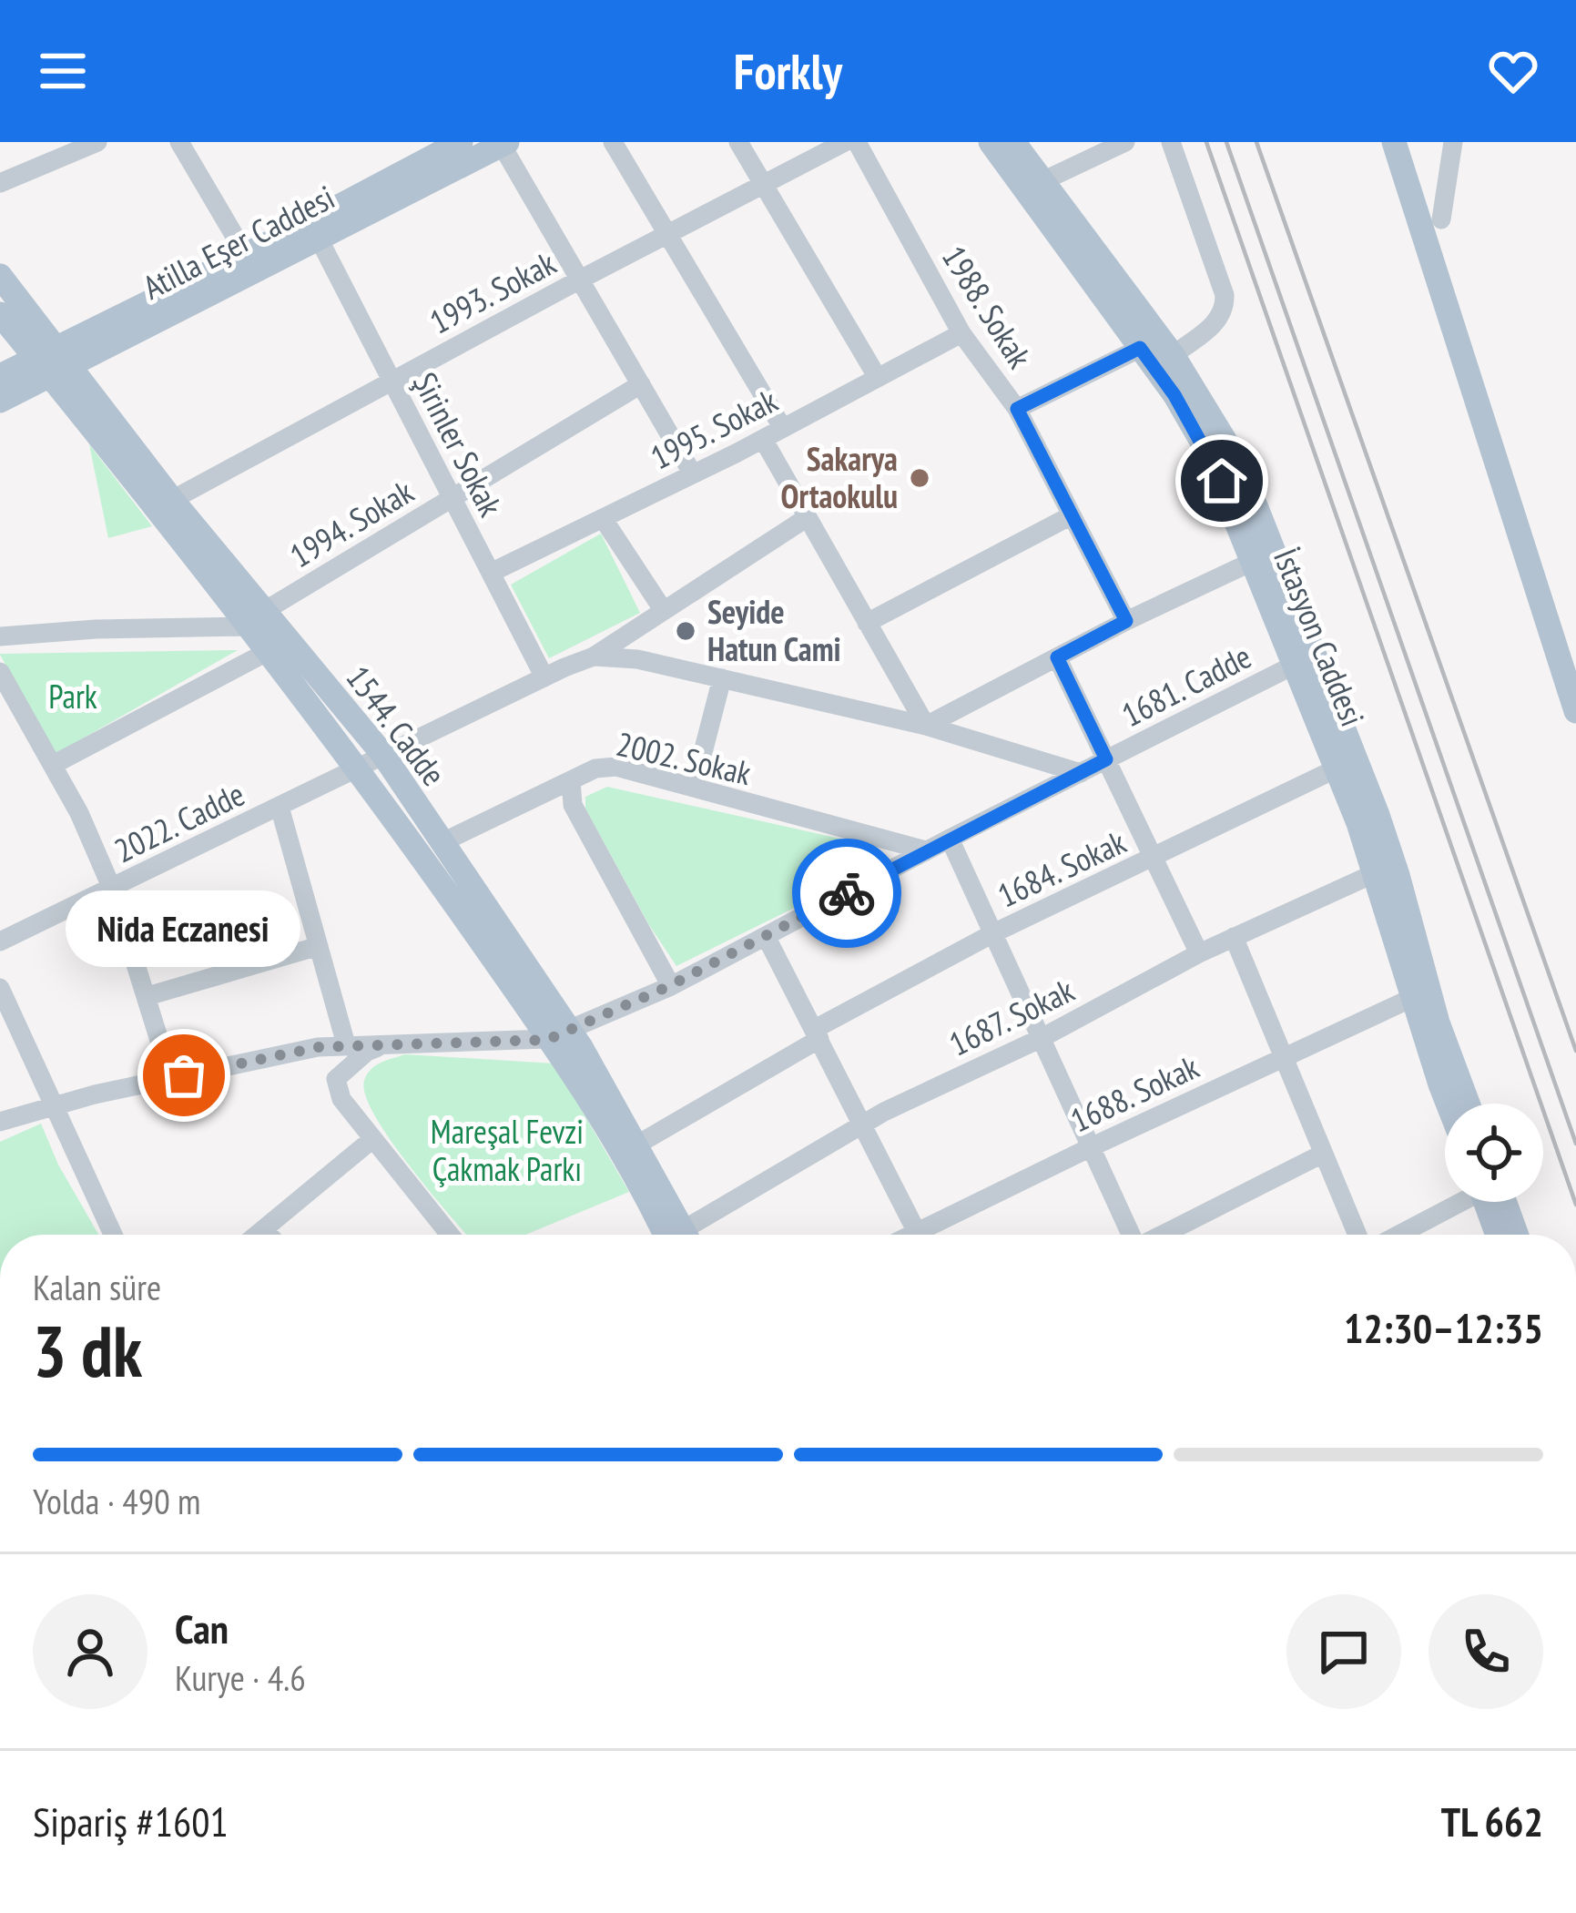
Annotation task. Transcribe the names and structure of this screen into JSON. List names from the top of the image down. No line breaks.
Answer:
{"streets":{"main road":["Atilla Eşer Caddesi","İstasyon Caddesi","1544. Cadde"],"street":["1993. Sokak","1988. Sokak","1995. Sokak","Şirinler Sokak","1994. Sokak","1681. Cadde","2002. Sokak","2022. Cadde","1684. Sokak","1687. Sokak","1688. Sokak"]},"crossings":[["Atilla Eşer Caddesi","Şirinler Sokak"],["Atilla Eşer Caddesi","1544. Cadde"],["1993. Sokak","Şirinler Sokak"],["1993. Sokak","1544. Cadde"],["1988. Sokak","1995. Sokak"],["1995. Sokak","Şirinler Sokak"],["Şirinler Sokak","1994. Sokak"],["Şirinler Sokak","2022. Cadde"],["1994. Sokak","1544. Cadde"],["İstasyon Caddesi","1681. Cadde"],["İstasyon Caddesi","1684. Sokak"],["İstasyon Caddesi","1687. Sokak"],["İstasyon Caddesi","1688. Sokak"],["1681. Cadde","1544. Cadde"],["1681. Cadde","2002. Sokak"],["1544. Cadde","2002. Sokak"],["1544. Cadde","2022. Cadde"],["1544. Cadde","1684. Sokak"]],"parks":["Park","Mareşal Fevzi Çakmak Parkı"],"places":["Sakarya Ortaokulu","Seyide Hatun Cami","Nida Eczanesi"],"page":{"header":"Forkly","bubble":"Nida Eczanesi","heading":["3 dk","Kalan süre","12:30–12:35"],"panel":["Can","Kurye · 4.6","Sipariş #1601","TL 662"],"bar":"Yolda · 490 m"}}
